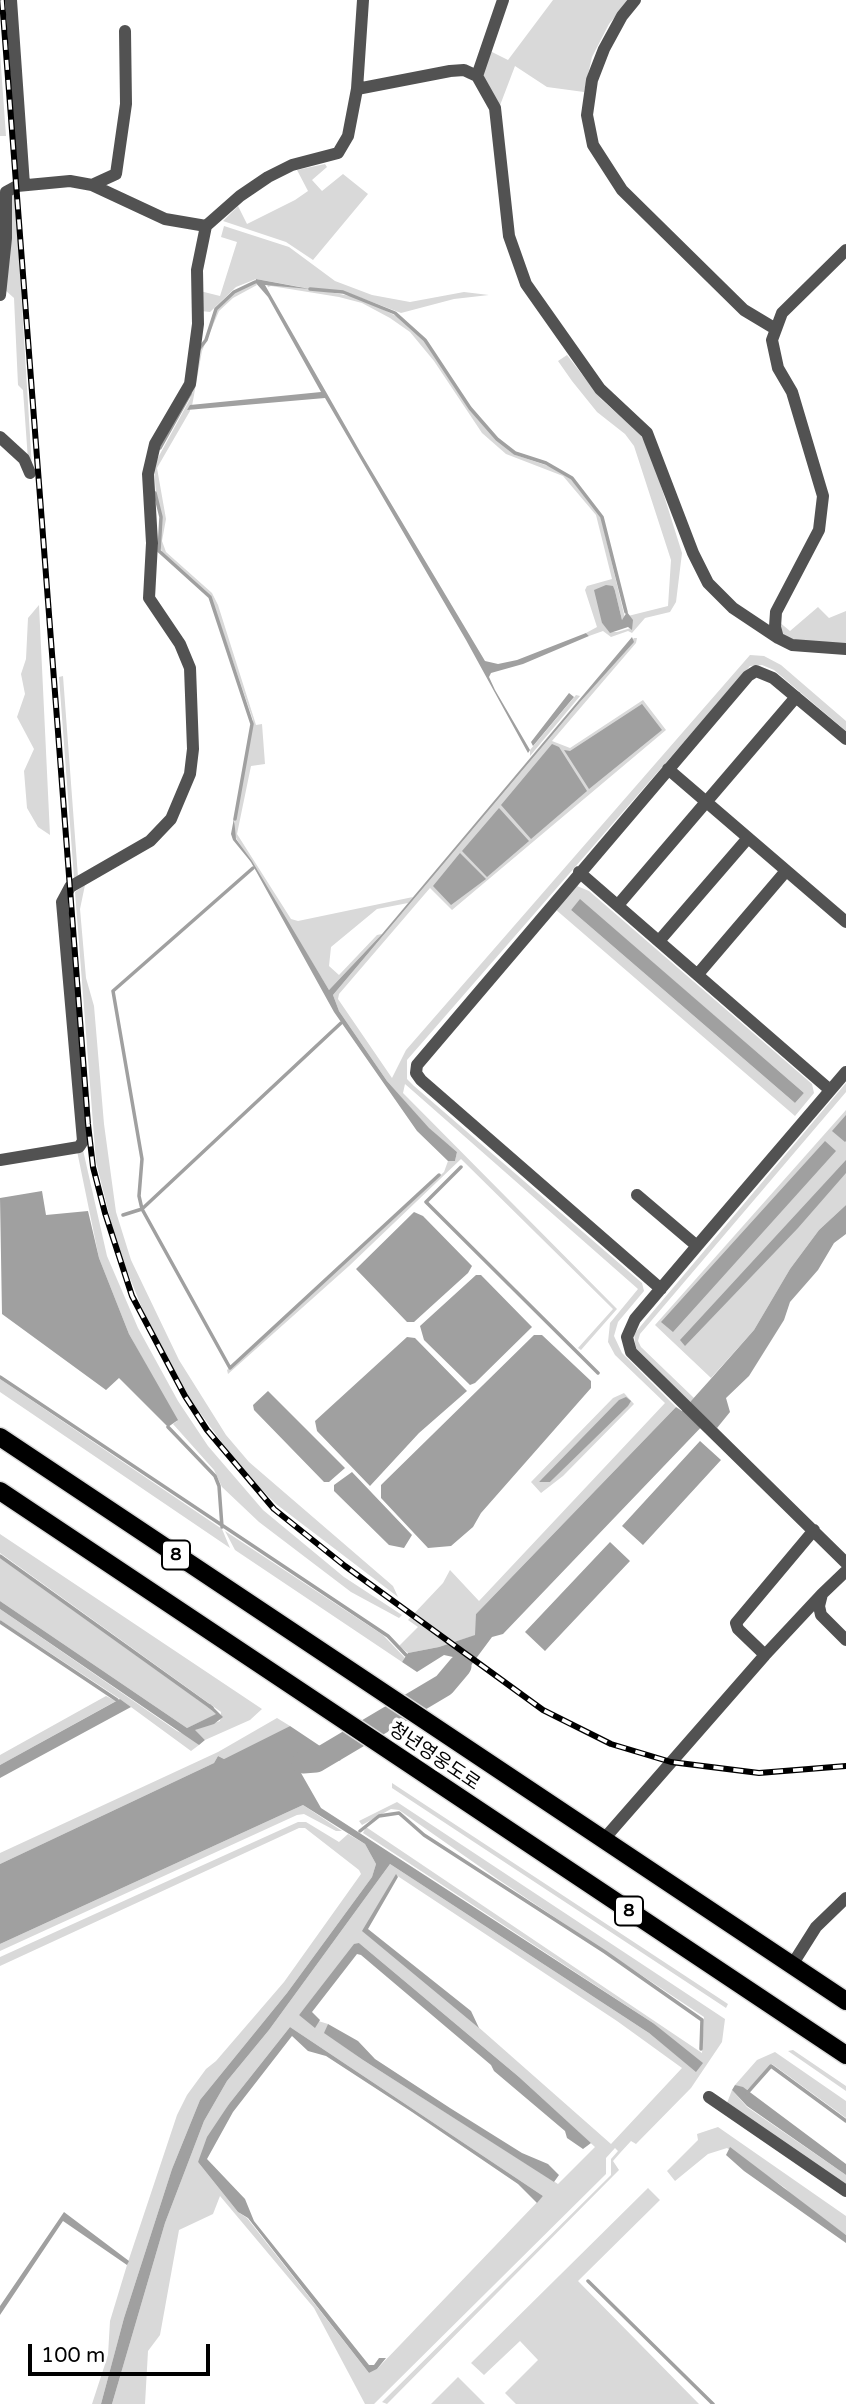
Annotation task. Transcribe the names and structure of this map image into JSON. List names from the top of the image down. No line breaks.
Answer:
{"streets":{"highway":["8","청년영웅도로"]},"scale_bar":"100 m"}
